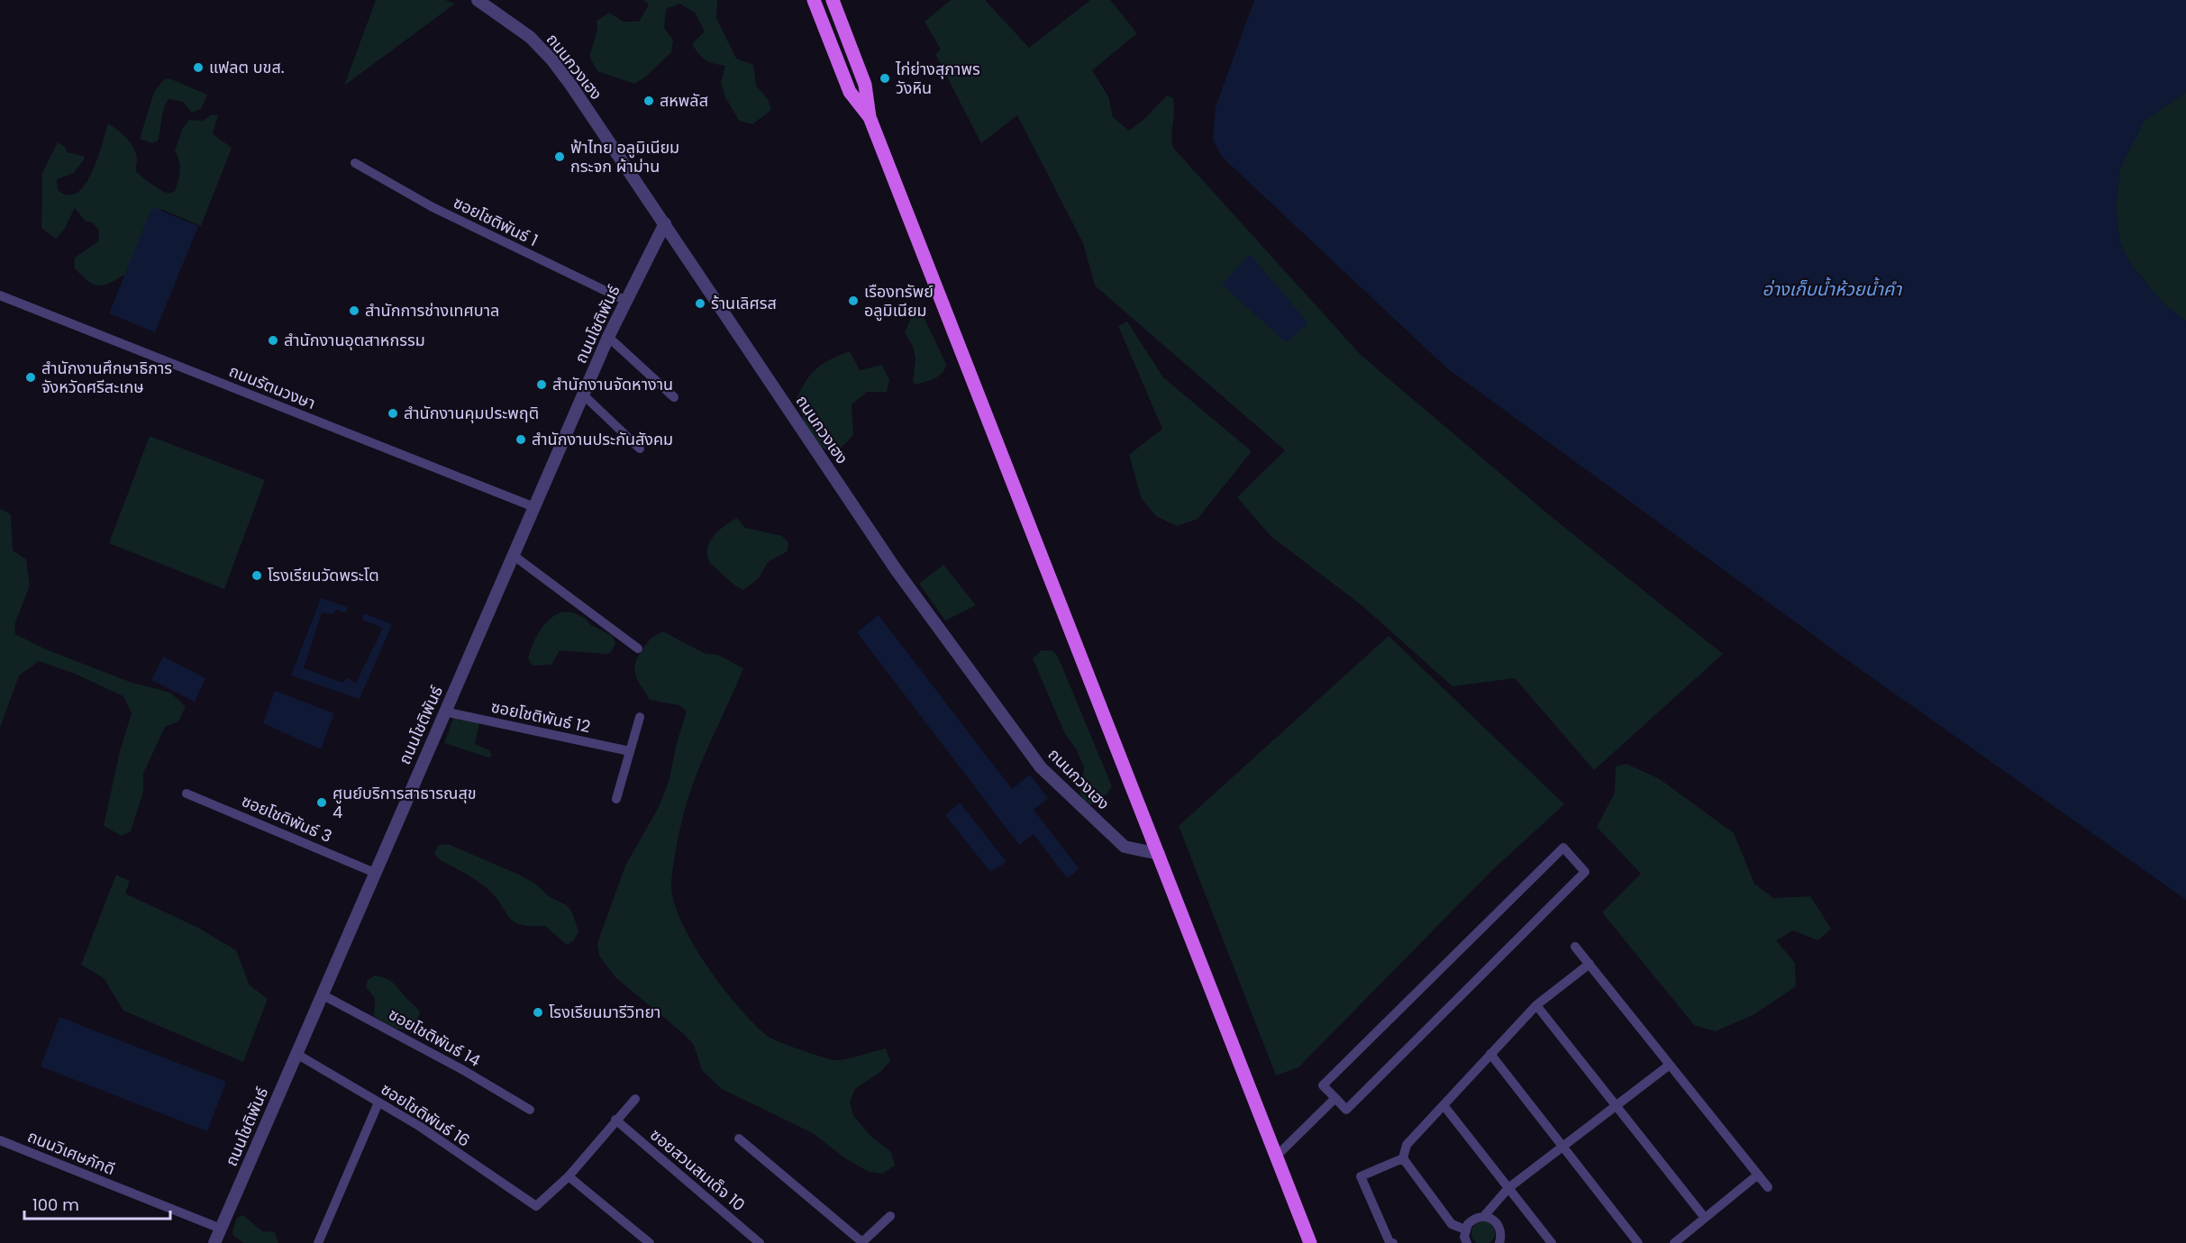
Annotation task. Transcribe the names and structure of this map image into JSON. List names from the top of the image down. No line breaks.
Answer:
{"streets":{"street":["ถนนกวงเฮง","ซอยโชติพันธ์ 1","ถนนโชติพันธ์","ถนนรัตนวงษา","ซอยโชติพันธ์ 12","ซอยโชติพันธ์ 3","ซอยโชติพันธ์ 14","ซอยโชติพันธ์ 16","ถนนวิเศษภักดี","ซอยสวนสมเด็จ 10"]},"crossings":[["ถนนกวงเฮง","ถนนโชติพันธ์"],["ซอยโชติพันธ์ 1","ถนนโชติพันธ์"],["ถนนโชติพันธ์","ถนนรัตนวงษา"],["ถนนโชติพันธ์","ซอยโชติพันธ์ 12"],["ถนนโชติพันธ์","ซอยโชติพันธ์ 3"],["ถนนโชติพันธ์","ซอยโชติพันธ์ 14"],["ถนนโชติพันธ์","ซอยโชติพันธ์ 16"],["ถนนโชติพันธ์","ถนนวิเศษภักดี"]],"water":["อ่างเก็บน้ำห้วยน้ำคำ"],"places":["แฟลต บขส.","ไก่ย่างสุภาพร วังหิน","สหพลัส","ฟ้าไทย อลูมิเนียม กระจก ผ้าม่าน","เรืองทรัพย์ อลูมิเนียม","ร้านเลิศรส","สำนักการช่างเทศบาล","สำนักงานอุตสาหกรรม","สำนักงานศึกษาธิการ จังหวัดศรีสะเกษ","สำนักงานจัดหางาน","สำนักงานคุมประพฤติ","สำนักงานประกันสังคม","โรงเรียนวัดพระโต","ศูนย์บริการสาธารณสุข 4","โรงเรียนมารีวิทยา"],"scale_bar":"100 m"}
